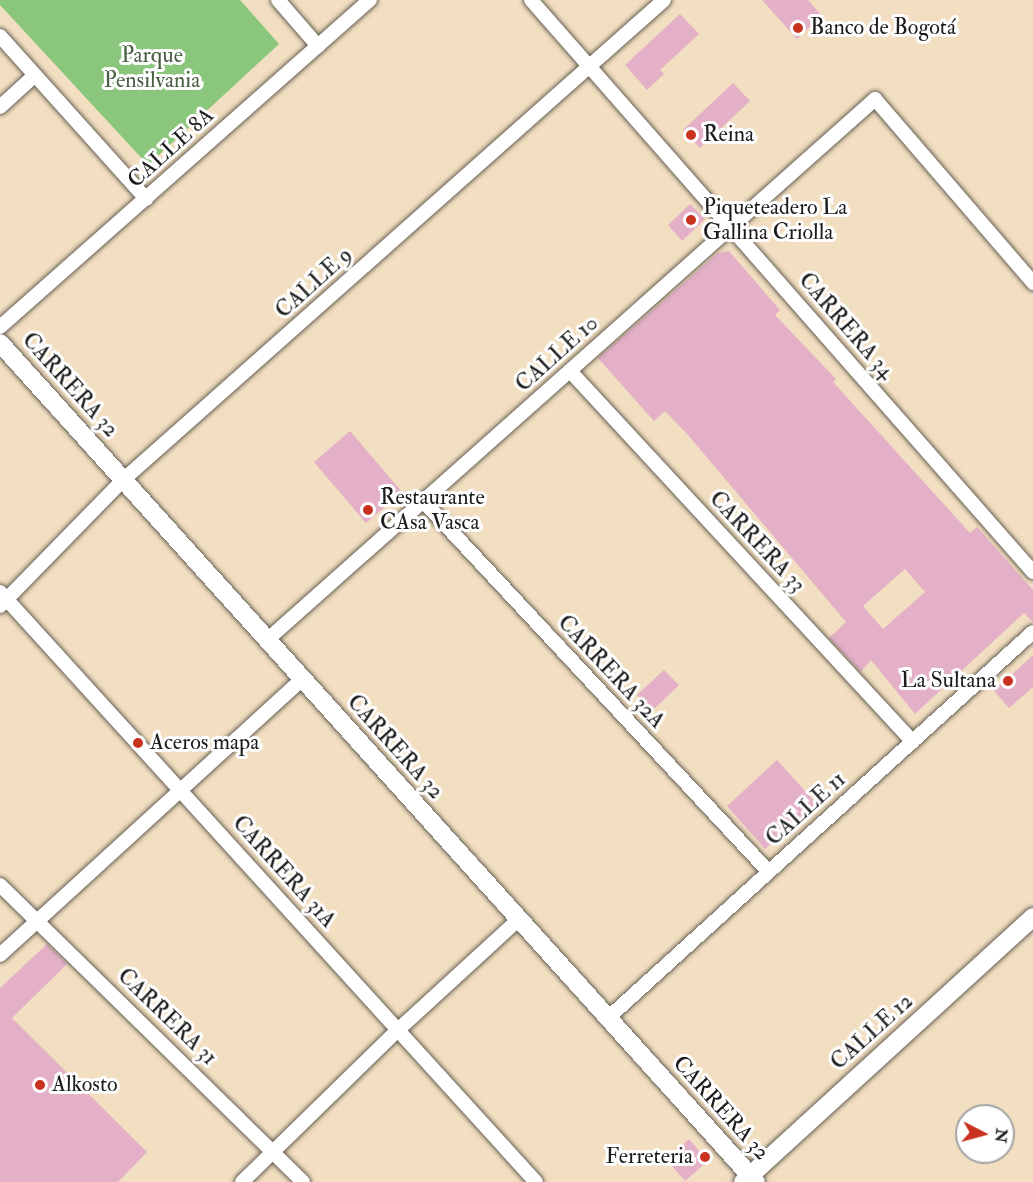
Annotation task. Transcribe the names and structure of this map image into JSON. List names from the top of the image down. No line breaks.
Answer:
{"streets":{"street":["CALLE 8A","CALLE 9","CARRERA 34","CALLE 10","CARRERA 32","CARRERA 33","CARRERA 32A","CALLE 11","CARRERA 31A","CARRERA 31","CALLE 12"]},"crossings":[["CALLE 9","CARRERA 34"],["CALLE 9","CARRERA 32"],["CALLE 9","CARRERA 31A"],["CARRERA 34","CALLE 10"],["CALLE 10","CARRERA 32"],["CALLE 10","CARRERA 33"],["CALLE 10","CARRERA 32A"],["CARRERA 32","CALLE 11"],["CARRERA 32","CALLE 12"],["CARRERA 33","CALLE 11"],["CARRERA 32A","CALLE 11"]],"parks":["Parque Pensilvania"],"places":["Banco de Bogotá","Reina","Piqueteadero La Gallina Criolla","Restaurante CAsa Vasca","La Sultana","Aceros mapa","Alkosto","Ferreteria"],"north":"right"}
